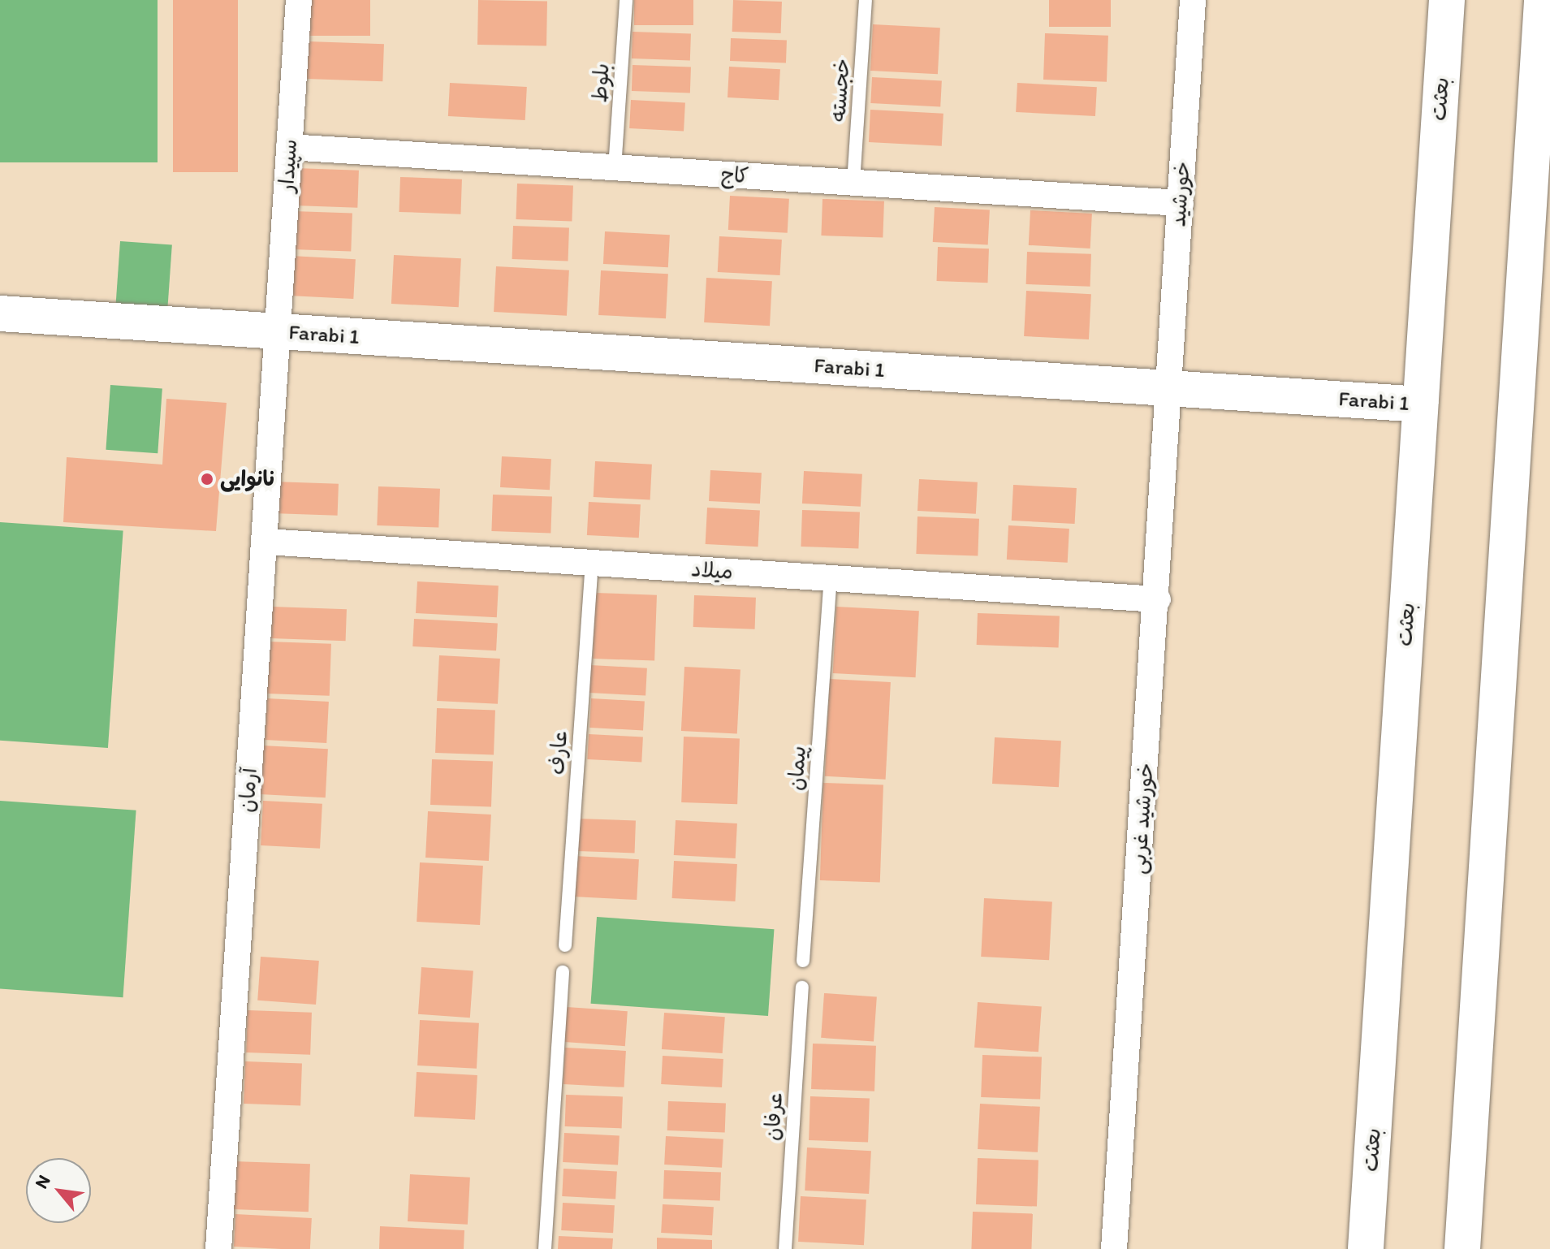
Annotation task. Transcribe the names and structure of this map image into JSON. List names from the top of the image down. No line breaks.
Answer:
{"streets":{"main road":["بعثت","Farabi 1"],"street":["سپیدار","کاج","خورشید","میلاد","آرمان","خورشید غربی"],"lane":["بلوط","خجسته","عارف","پیمان","عرفان"]},"crossings":[["بلوط","کاج"],["خجسته","کاج"],["بعثت","Farabi 1"],["سپیدار","کاج"],["سپیدار","Farabi 1"],["سپیدار","آرمان"],["کاج","خورشید"],["خورشید","Farabi 1"],["خورشید","خورشید غربی"],["Farabi 1","آرمان"],["Farabi 1","خورشید غربی"],["میلاد","عارف"],["میلاد","پیمان"],["میلاد","آرمان"],["میلاد","خورشید غربی"]],"places":["نانوایی"],"north":"top left"}
